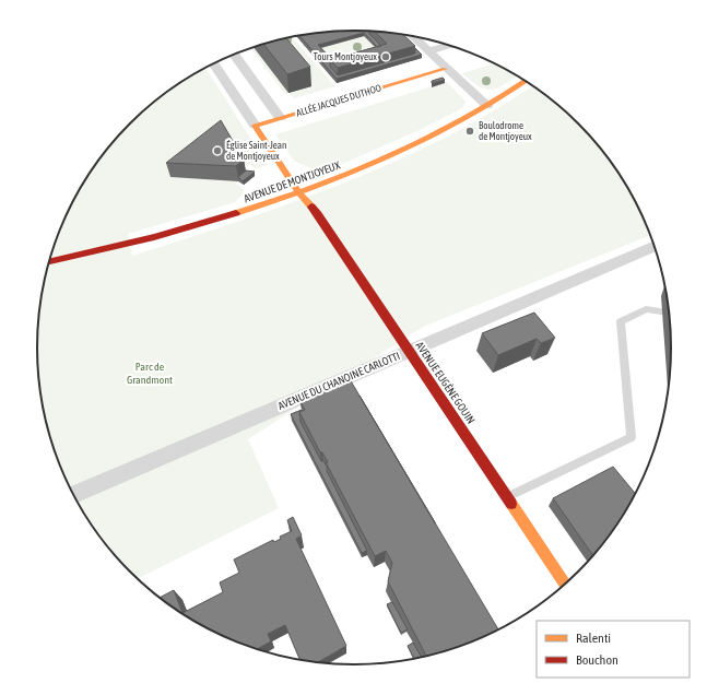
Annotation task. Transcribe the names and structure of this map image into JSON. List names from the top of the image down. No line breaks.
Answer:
{"streets":{"street":["ALLÉE JACQUES DUTHOO","AVENUE DE MONTJOYEUX","AVENUE DU CHANOINE CARLOTTI","AVENUE EUGÈNE GOUIN"]},"crossings":[["AVENUE DE MONTJOYEUX","AVENUE EUGÈNE GOUIN"],["AVENUE DU CHANOINE CARLOTTI","AVENUE EUGÈNE GOUIN"]],"parks":["Parc de Grandmont"],"places":["Tours Montjoyeux","Boulodrome de Montjoyeux","Église Saint-Jean de Montjoyeux"],"legend":["Ralenti","Bouchon"]}
